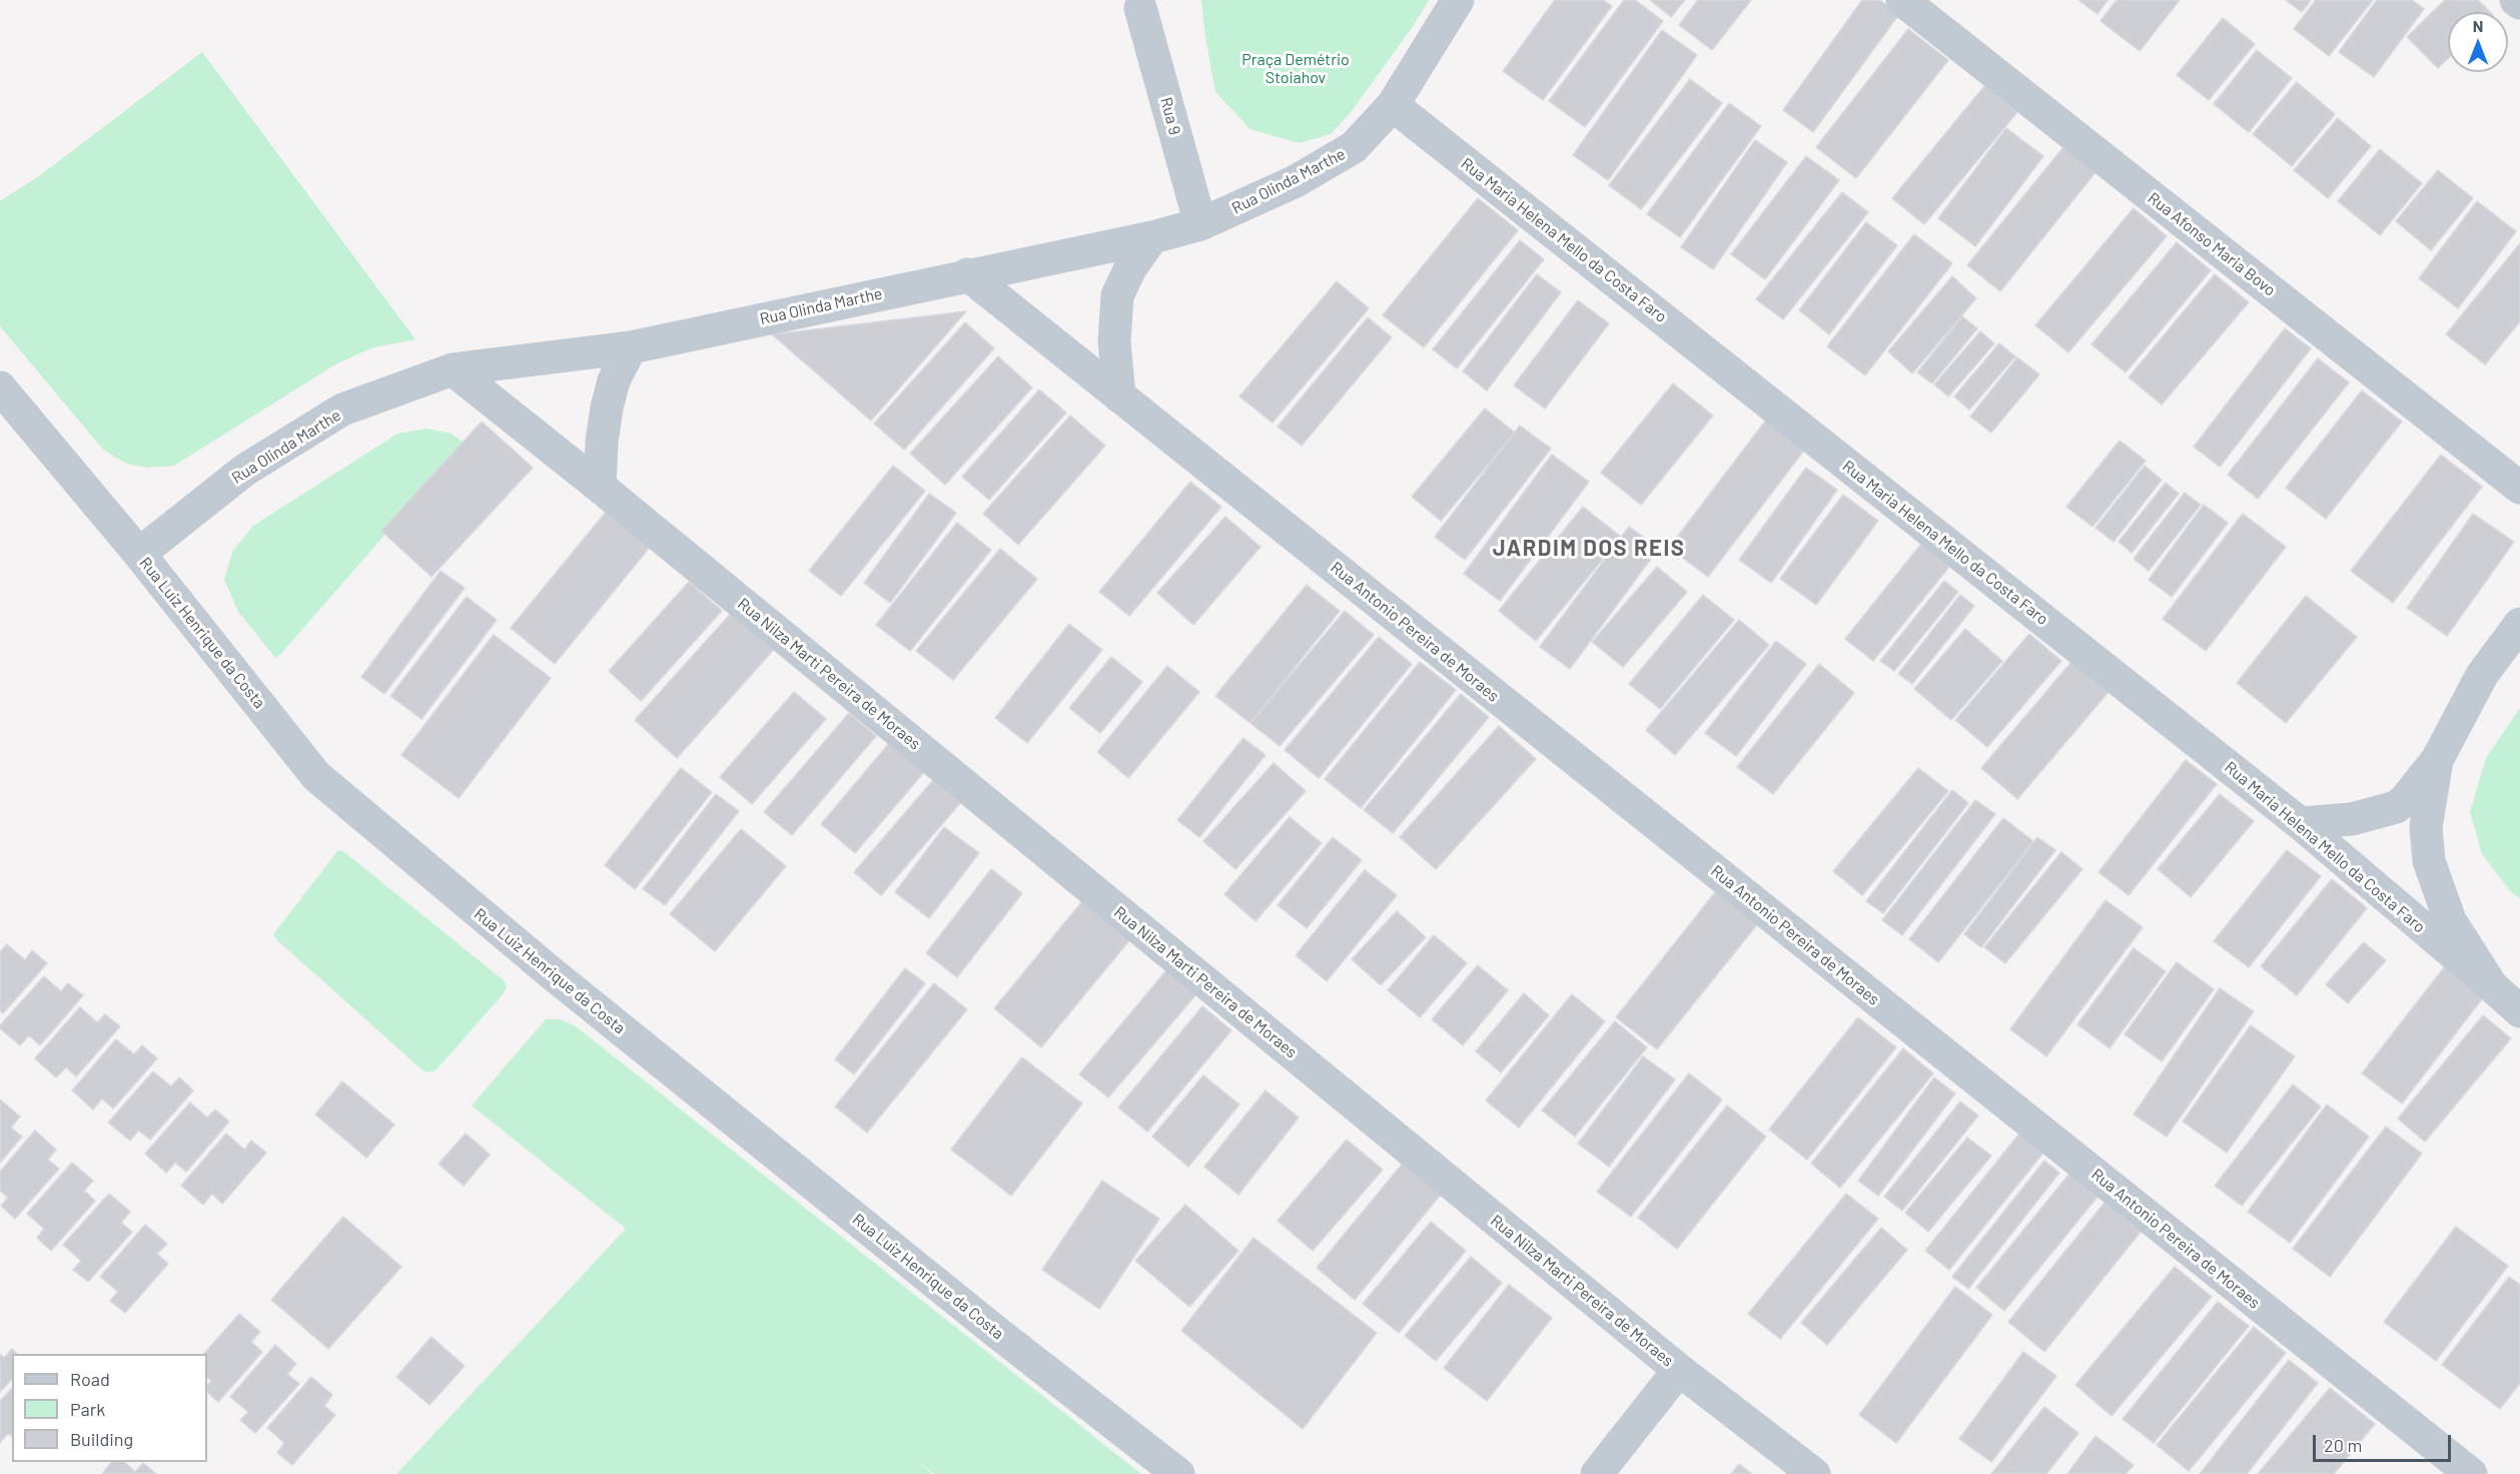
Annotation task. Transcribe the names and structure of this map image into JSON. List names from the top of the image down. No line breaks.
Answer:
{"streets":{"street":["Rua 9","Rua Olinda Marthe","Rua Maria Helena Mello da Costa Faro","Rua Afonso Maria Bovo","Rua Antonio Pereira de Moraes","Rua Luiz Henrique da Costa","Rua Nilza Marti Pereira de Moraes"]},"crossings":[["Rua 9","Rua Olinda Marthe"],["Rua Olinda Marthe","Rua Maria Helena Mello da Costa Faro"],["Rua Olinda Marthe","Rua Antonio Pereira de Moraes"],["Rua Olinda Marthe","Rua Luiz Henrique da Costa"],["Rua Olinda Marthe","Rua Nilza Marti Pereira de Moraes"]],"districts":["JARDIM DOS REIS"],"parks":["Praça Demétrio Stoiahov"],"legend":["Road","Park","Building"],"scale_bar":"20 m","north":"top"}
